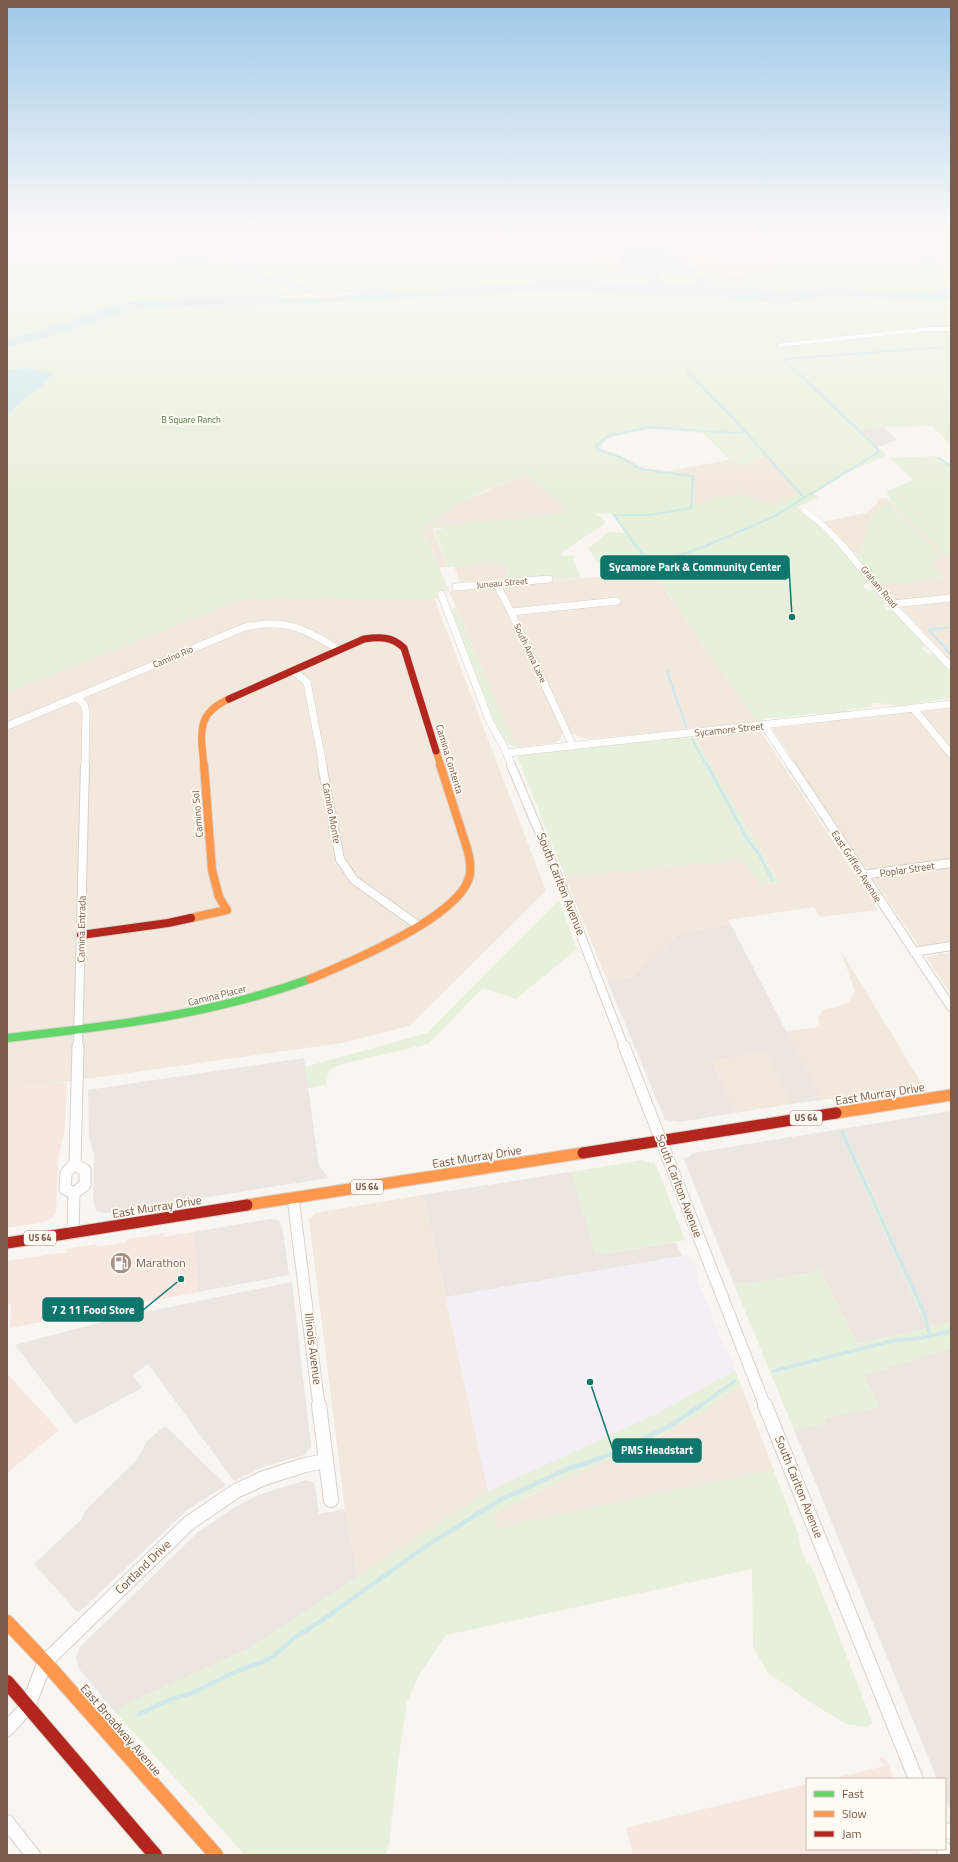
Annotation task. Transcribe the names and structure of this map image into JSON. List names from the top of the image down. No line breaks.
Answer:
{"streets":{"main road":["Camina Contenta","Camino Sol","Camina Placer","East Murray Drive","US 64","East Broadway Avenue"],"street":["Juneau Street","Graham Road","South Anna Lane","Camino Rio","Sycamore Street","Camino Monte","East Griffen Avenue","Poplar Street","South Carlton Avenue","Camina Entrada","Illinois Avenue","Cortland Drive"]},"crossings":[["South Anna Lane","Sycamore Street"],["Camino Rio","Camina Contenta"],["Camino Rio","Camino Sol"],["Camino Rio","Camina Entrada"],["Sycamore Street","East Griffen Avenue"],["Sycamore Street","South Carlton Avenue"],["Camina Contenta","Camino Monte"],["Camina Contenta","Camino Sol"],["Camina Contenta","Camina Placer"],["Camino Monte","Camino Sol"],["Camino Monte","Camina Placer"],["Camino Sol","Camina Entrada"],["East Griffen Avenue","Poplar Street"],["South Carlton Avenue","East Murray Drive"],["Camina Entrada","Camina Placer"],["East Murray Drive","Illinois Avenue"],["Illinois Avenue","Cortland Drive"],["Cortland Drive","East Broadway Avenue"]],"parks":["B Square Ranch"],"places":{"other":["Sycamore Park & Community Center","7 2 11 Food Store","PMS Headstart"],"fuel station":["Marathon"]},"legend":["Fast","Slow","Jam"]}
